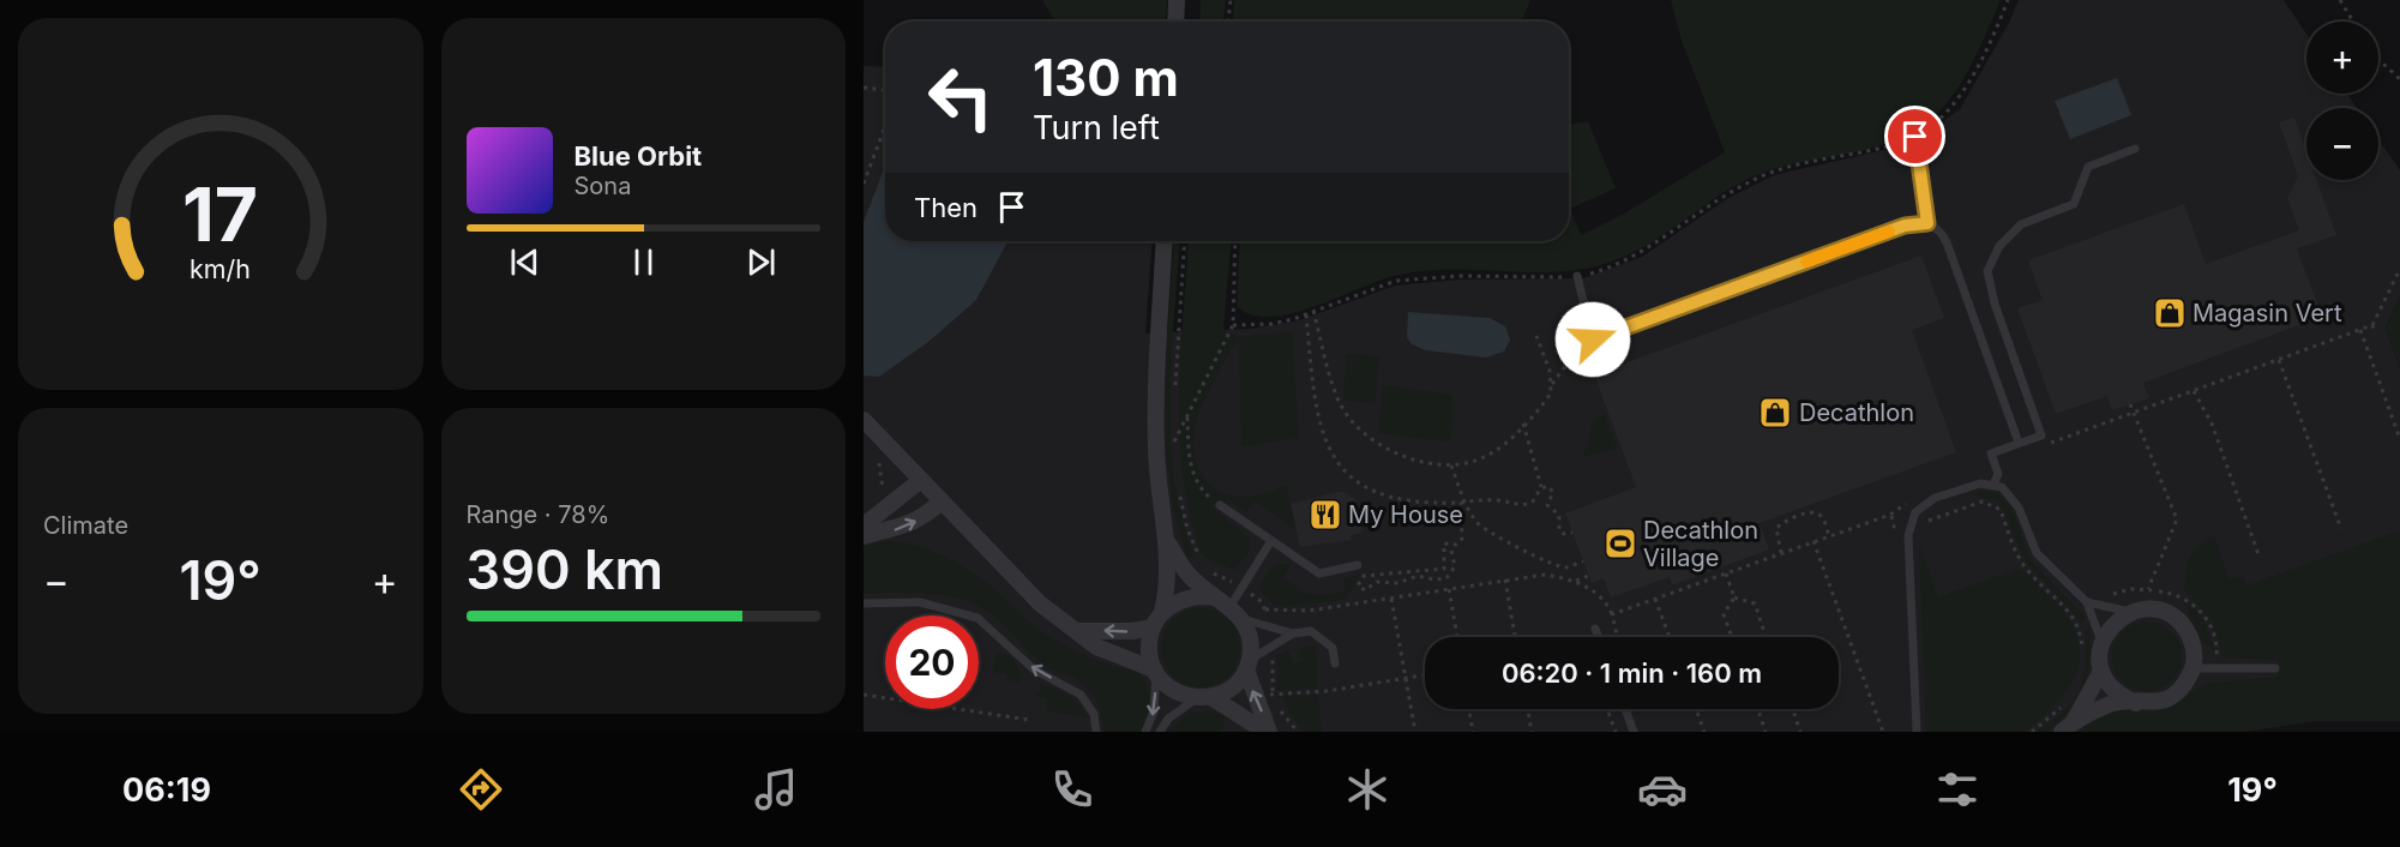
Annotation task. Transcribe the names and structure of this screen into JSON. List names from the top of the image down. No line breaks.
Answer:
{"places":{"shop":["Magasin Vert","Decathlon"],"restaurant":["My House"],"sports":["Decathlon Village"]},"page":{"map_buttons":["+","−"],"turn":["130 m","Turn left"],"song":["Blue Orbit","Sona"],"then":"Then","tile":["Climate",["Range · 78%","390 km"]],"heat":["−","19°","+"],"limit":"20","trip":"06:20 · 1 min · 160 m","tabs":["06:19","19°"],"gauge":["17","km/h"]}}
